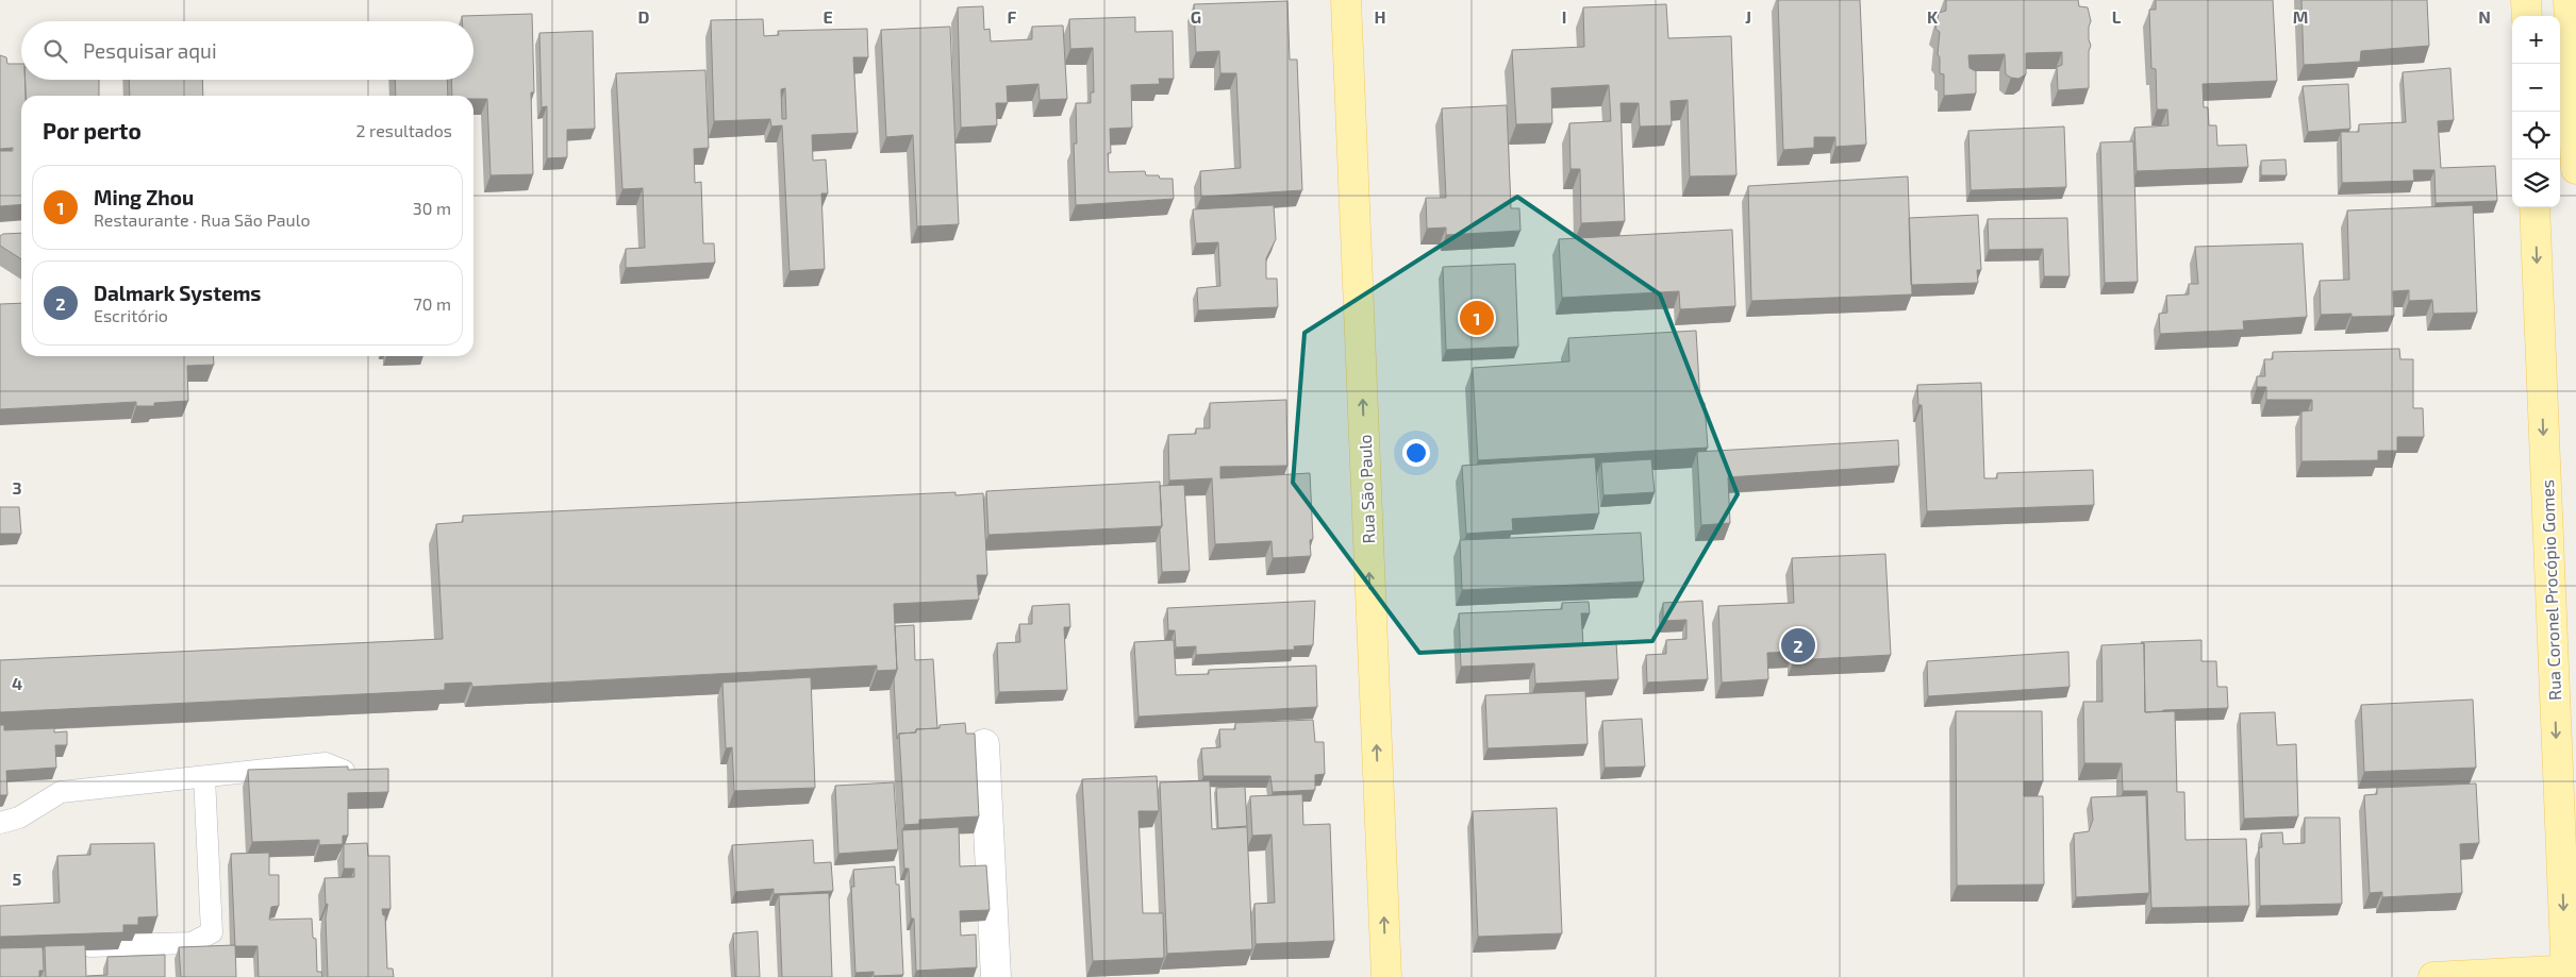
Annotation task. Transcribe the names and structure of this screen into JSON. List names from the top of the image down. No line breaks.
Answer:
{"streets":{"main road":["Rua São Paulo","Rua Coronel Procópio Gomes"]},"one_way":["Rua São Paulo","Rua Coronel Procópio Gomes"],"page":{"map_buttons":["+","−"],"search":"Pesquisar aqui","heading":["Por perto","2 resultados"],"list":[{"mark":"1","name":"Ming Zhou","note":"Restaurante · Rua São Paulo","value":"30 m"},{"mark":"2","name":"Dalmark Systems","note":"Escritório","value":"70 m"}],"pins":["1","2"]},"grid":{"columns":["D","E","F","G","H","I","J","K","L","M","N"],"rows":["3","4","5"]}}
